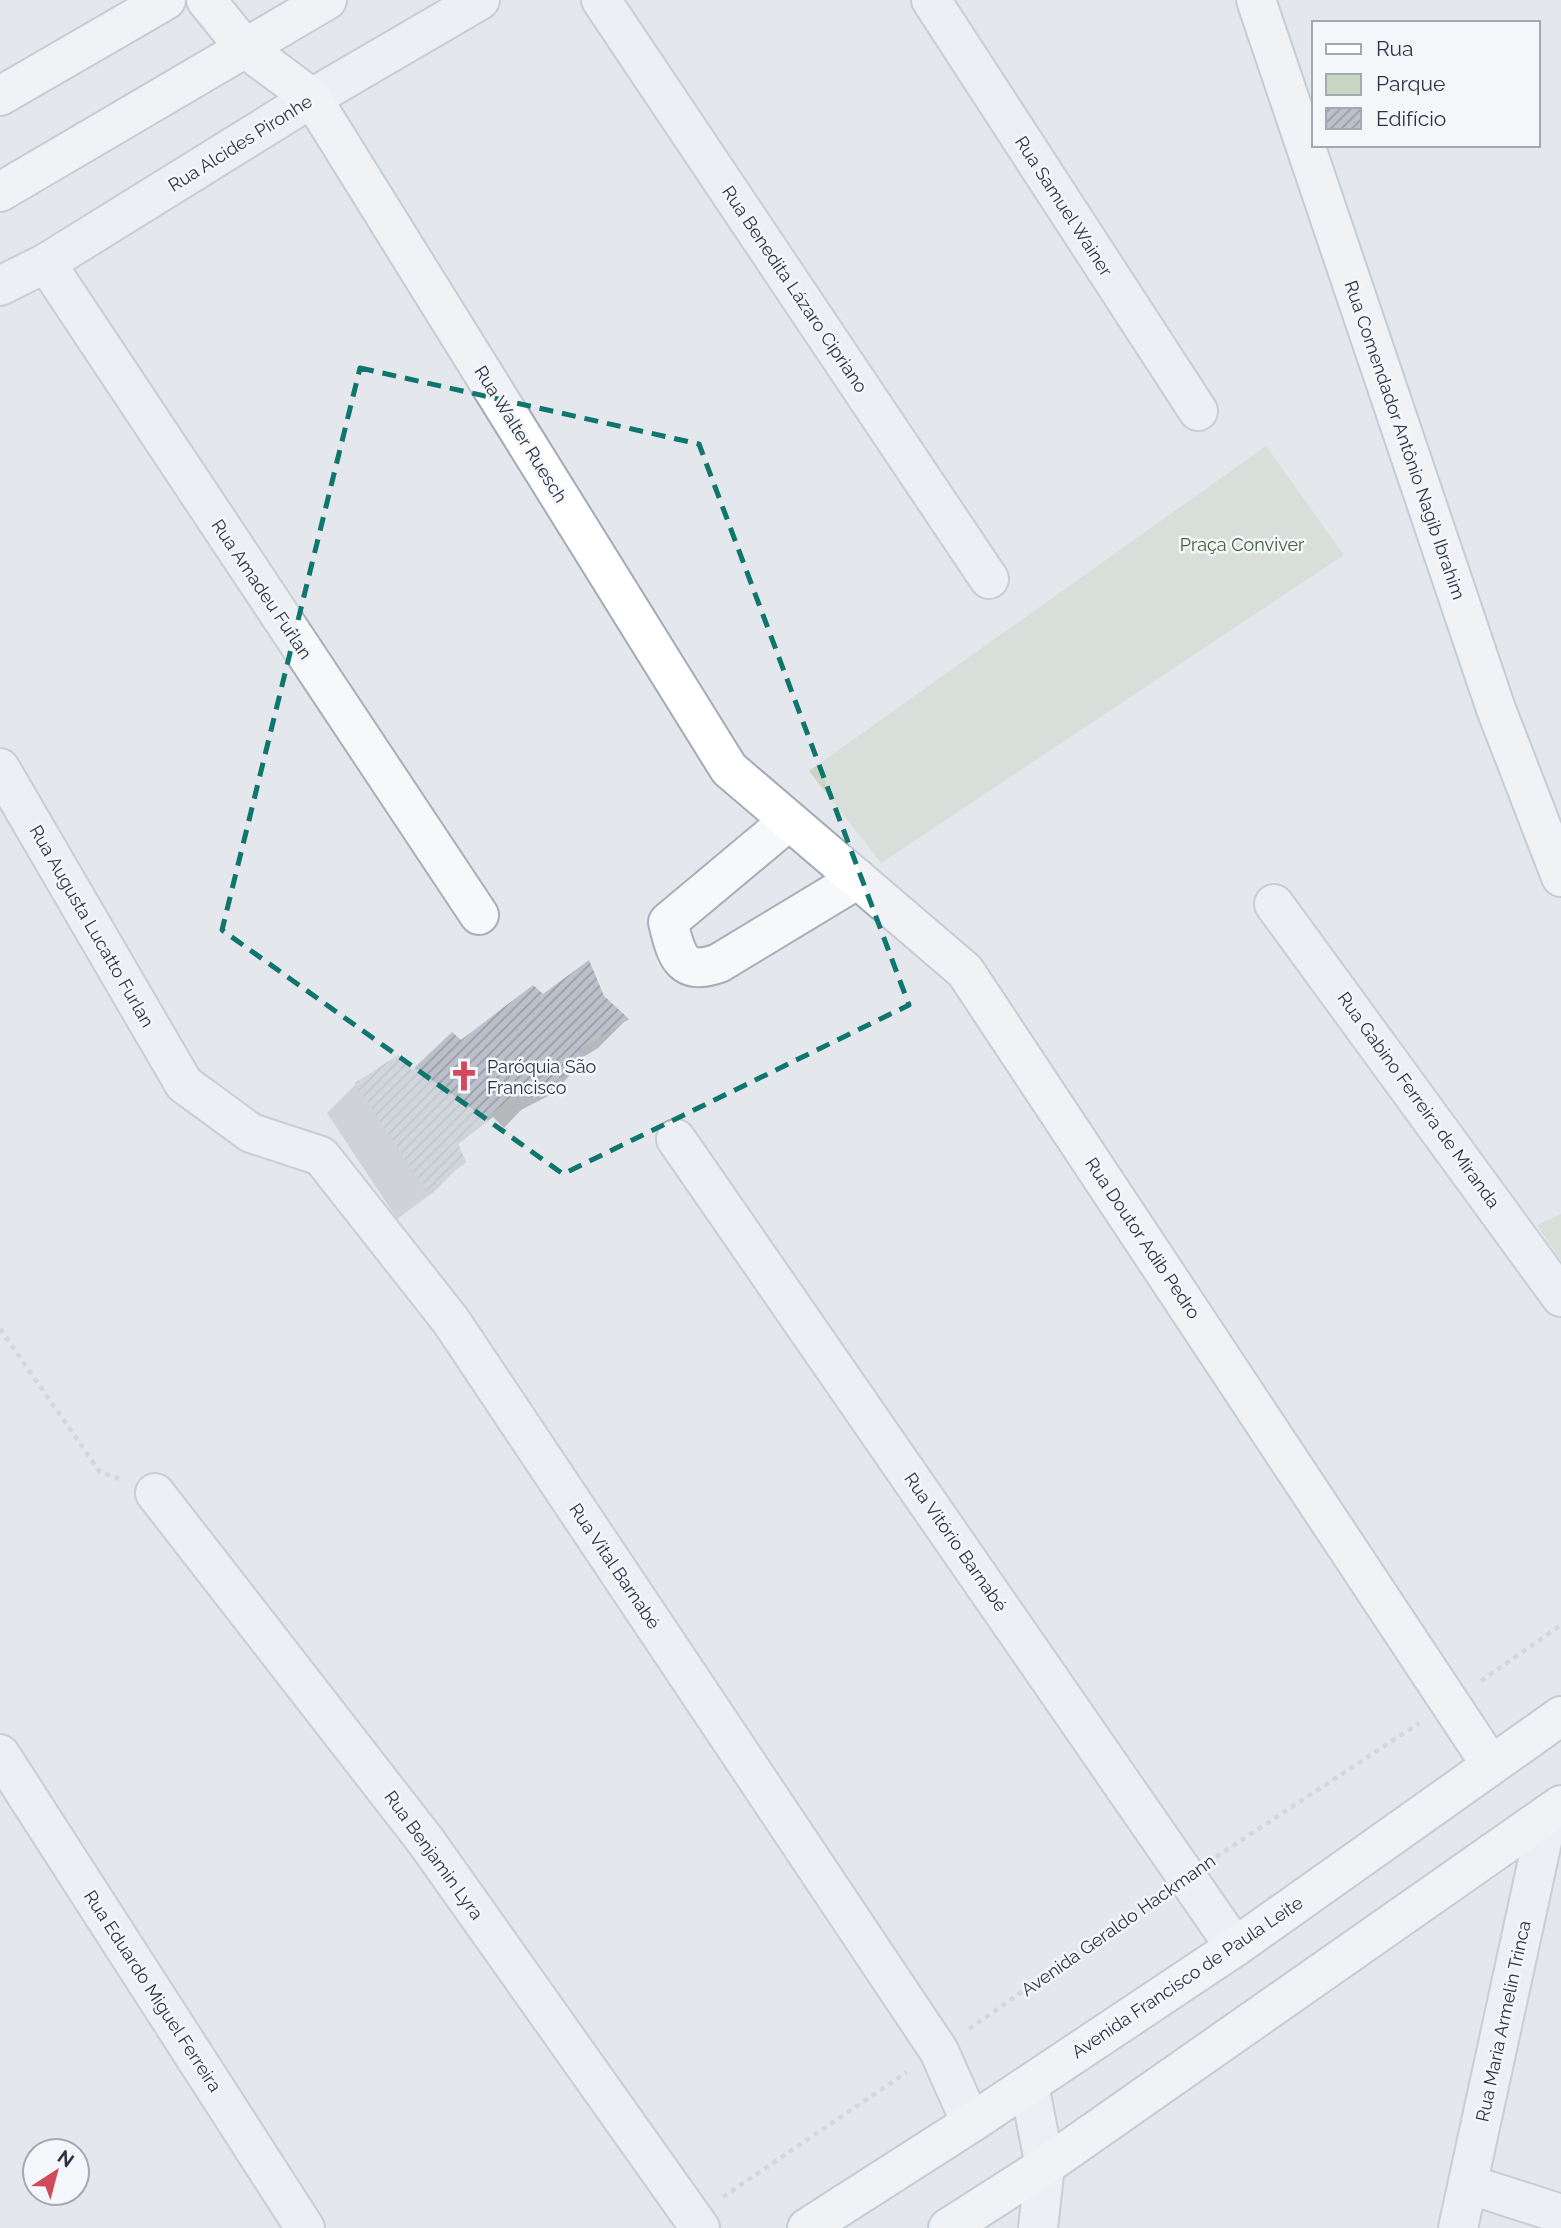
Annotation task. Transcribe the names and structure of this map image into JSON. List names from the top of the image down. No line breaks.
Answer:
{"streets":{"main road":["Rua Walter Ruesch","Rua Comendador Antônio Nagib Ibrahim","Rua Doutor Adib Pedro","Avenida Francisco de Paula Leite"],"street":["Rua Alcides Pironhe","Rua Samuel Wainer","Rua Benedita Lázaro Cipriano","Rua Amadeu Furlan","Rua Augusta Lucatto Furlan","Rua Gabino Ferreira de Miranda","Rua Vitório Barnabé","Rua Vital Barnabé","Rua Benjamin Lyra","Rua Eduardo Miguel Ferreira","Rua Maria Armelin Trinca"],"path":["Avenida Geraldo Hackmann"]},"crossings":[["Rua Alcides Pironhe","Rua Walter Ruesch"],["Rua Alcides Pironhe","Rua Amadeu Furlan"],["Rua Walter Ruesch","Rua Doutor Adib Pedro"],["Rua Augusta Lucatto Furlan","Rua Vital Barnabé"],["Rua Doutor Adib Pedro","Avenida Geraldo Hackmann"],["Rua Doutor Adib Pedro","Avenida Francisco de Paula Leite"],["Rua Vitório Barnabé","Avenida Geraldo Hackmann"],["Rua Vitório Barnabé","Avenida Francisco de Paula Leite"],["Rua Vital Barnabé","Avenida Geraldo Hackmann"],["Rua Vital Barnabé","Avenida Francisco de Paula Leite"],["Rua Benjamin Lyra","Avenida Geraldo Hackmann"]],"parks":["Praça Conviver"],"places":{"church":["Paróquia São Francisco"]},"legend":["Rua","Parque","Edifício"],"north":"top right"}
